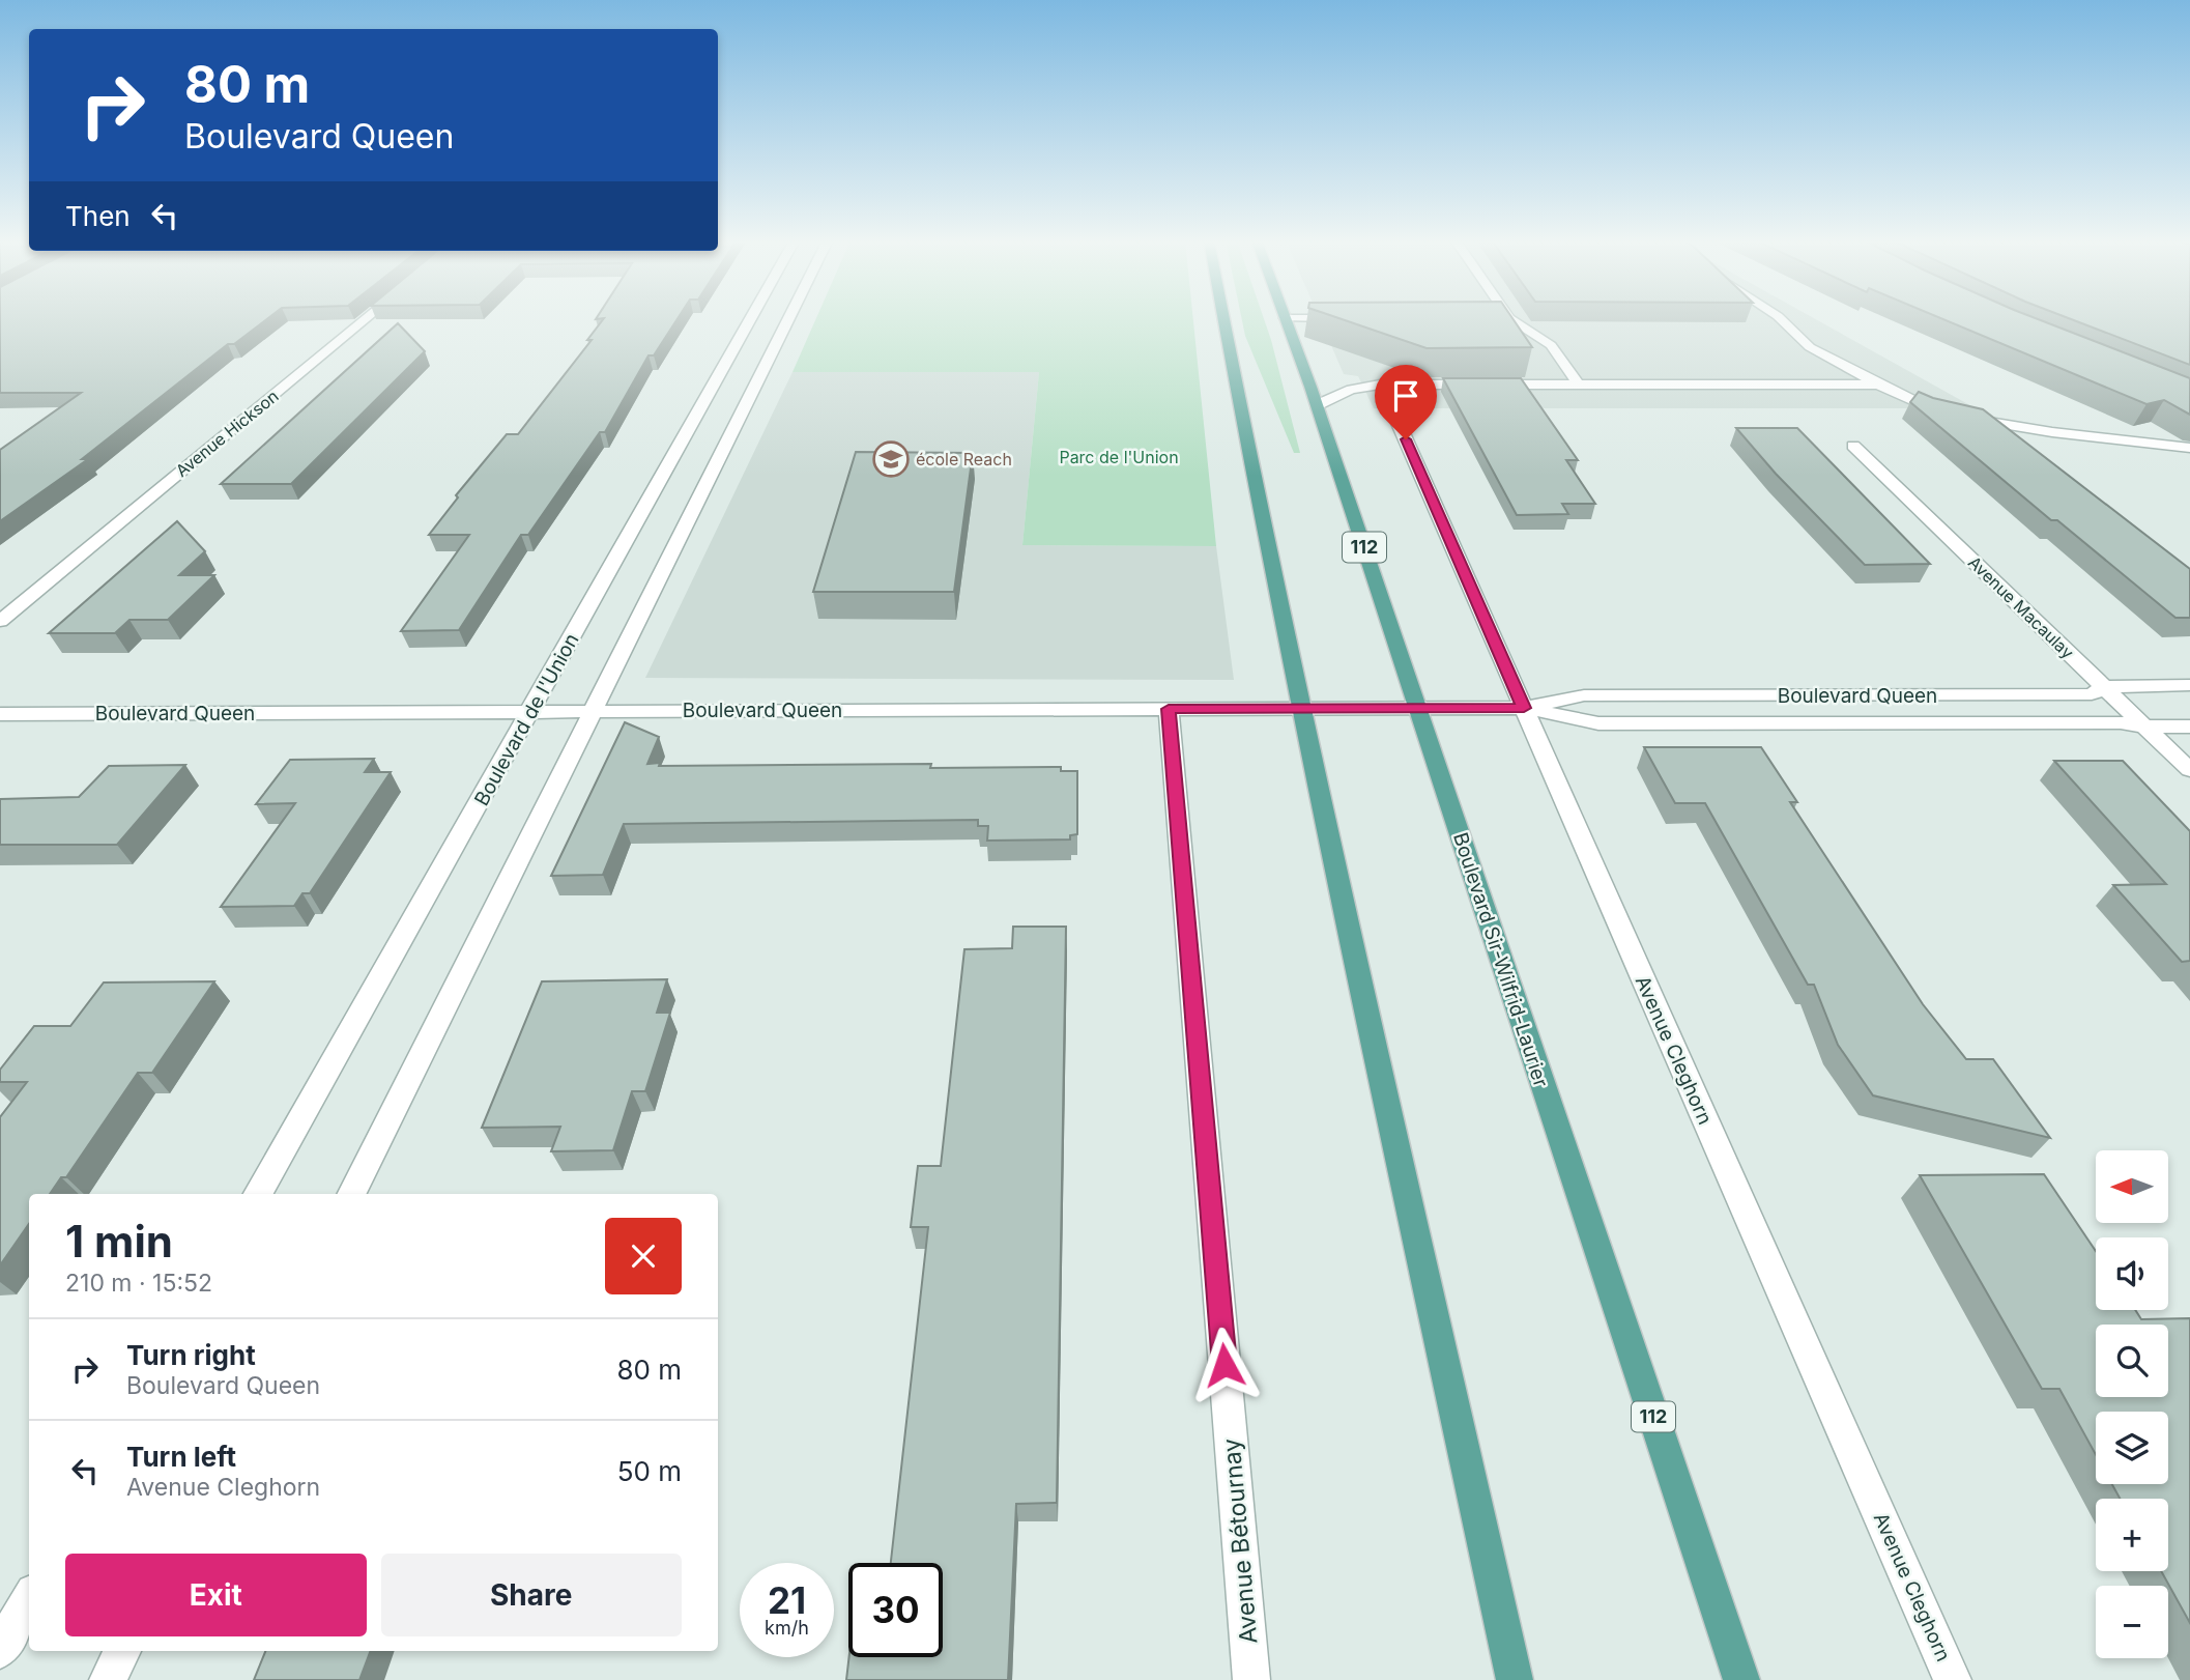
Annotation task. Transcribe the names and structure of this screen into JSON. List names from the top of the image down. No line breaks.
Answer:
{"streets":{"main road":["112","Boulevard Sir-Wilfrid-Laurier"],"street":["Avenue Hickson","Avenue Macaulay","Boulevard Queen","Boulevard de l'Union","Avenue Cleghorn","Avenue Bétournay"]},"crossings":[["Avenue Macaulay","Boulevard Queen"],["Boulevard Queen","Boulevard de l'Union"],["Boulevard Queen","Boulevard Sir-Wilfrid-Laurier"],["Boulevard Queen","Avenue Cleghorn"],["Boulevard Queen","Avenue Bétournay"]],"parks":["Parc de l'Union"],"places":{"school or university":["école Reach"]},"north":"left","page":{"turn":["80 m","Boulevard Queen"],"then":"Then","map_buttons":["+","−"],"heading":["1 min","210 m · 15:52"],"list":[{"name":"Turn right","note":"Boulevard Queen","value":"80 m"},{"name":"Turn left","note":"Avenue Cleghorn","value":"50 m"}],"buttons":["Exit","Share"],"speed":"21 km/h","limit":"30"}}
